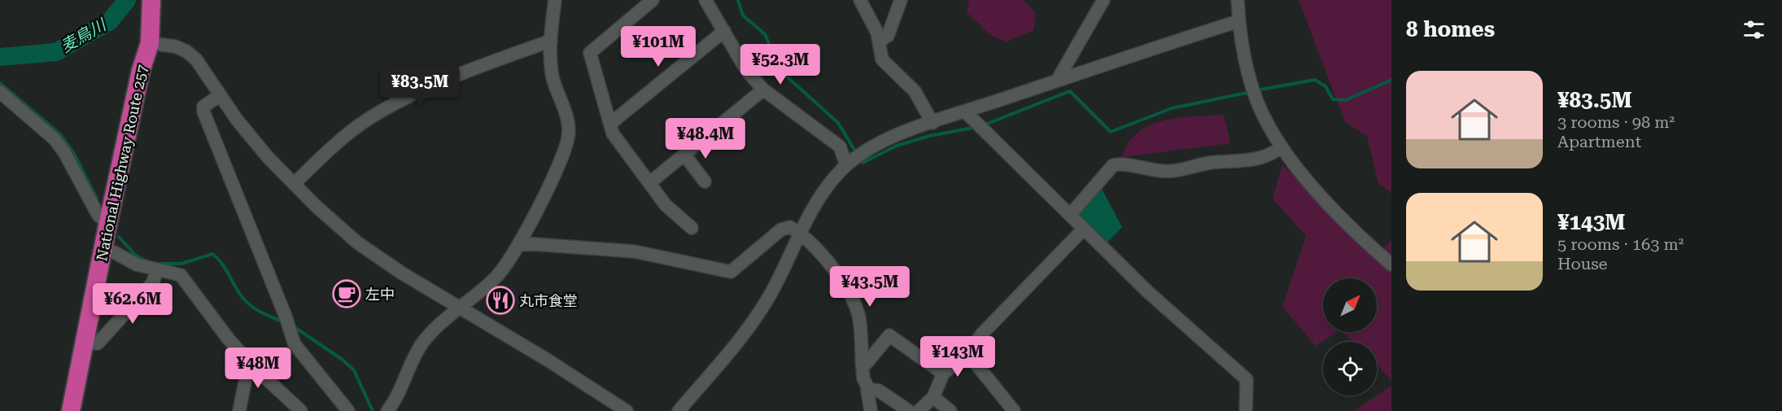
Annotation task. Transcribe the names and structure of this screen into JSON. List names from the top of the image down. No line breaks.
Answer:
{"streets":{"highway":["National Highway Route 257"]},"water":["麦鳥川"],"places":{"cafe":["左中"],"restaurant":["丸市食堂"]},"north":"top right","page":{"heading":"8 homes","price":["¥101M","¥52.3M","¥83.5M","¥48.4M","¥43.5M","¥62.6M","¥143M","¥48M"],"list":[{"name":"¥83.5M","note":"3 rooms · 98 m² · Apartment"},{"name":"¥143M","note":"5 rooms · 163 m² · House"}]}}
